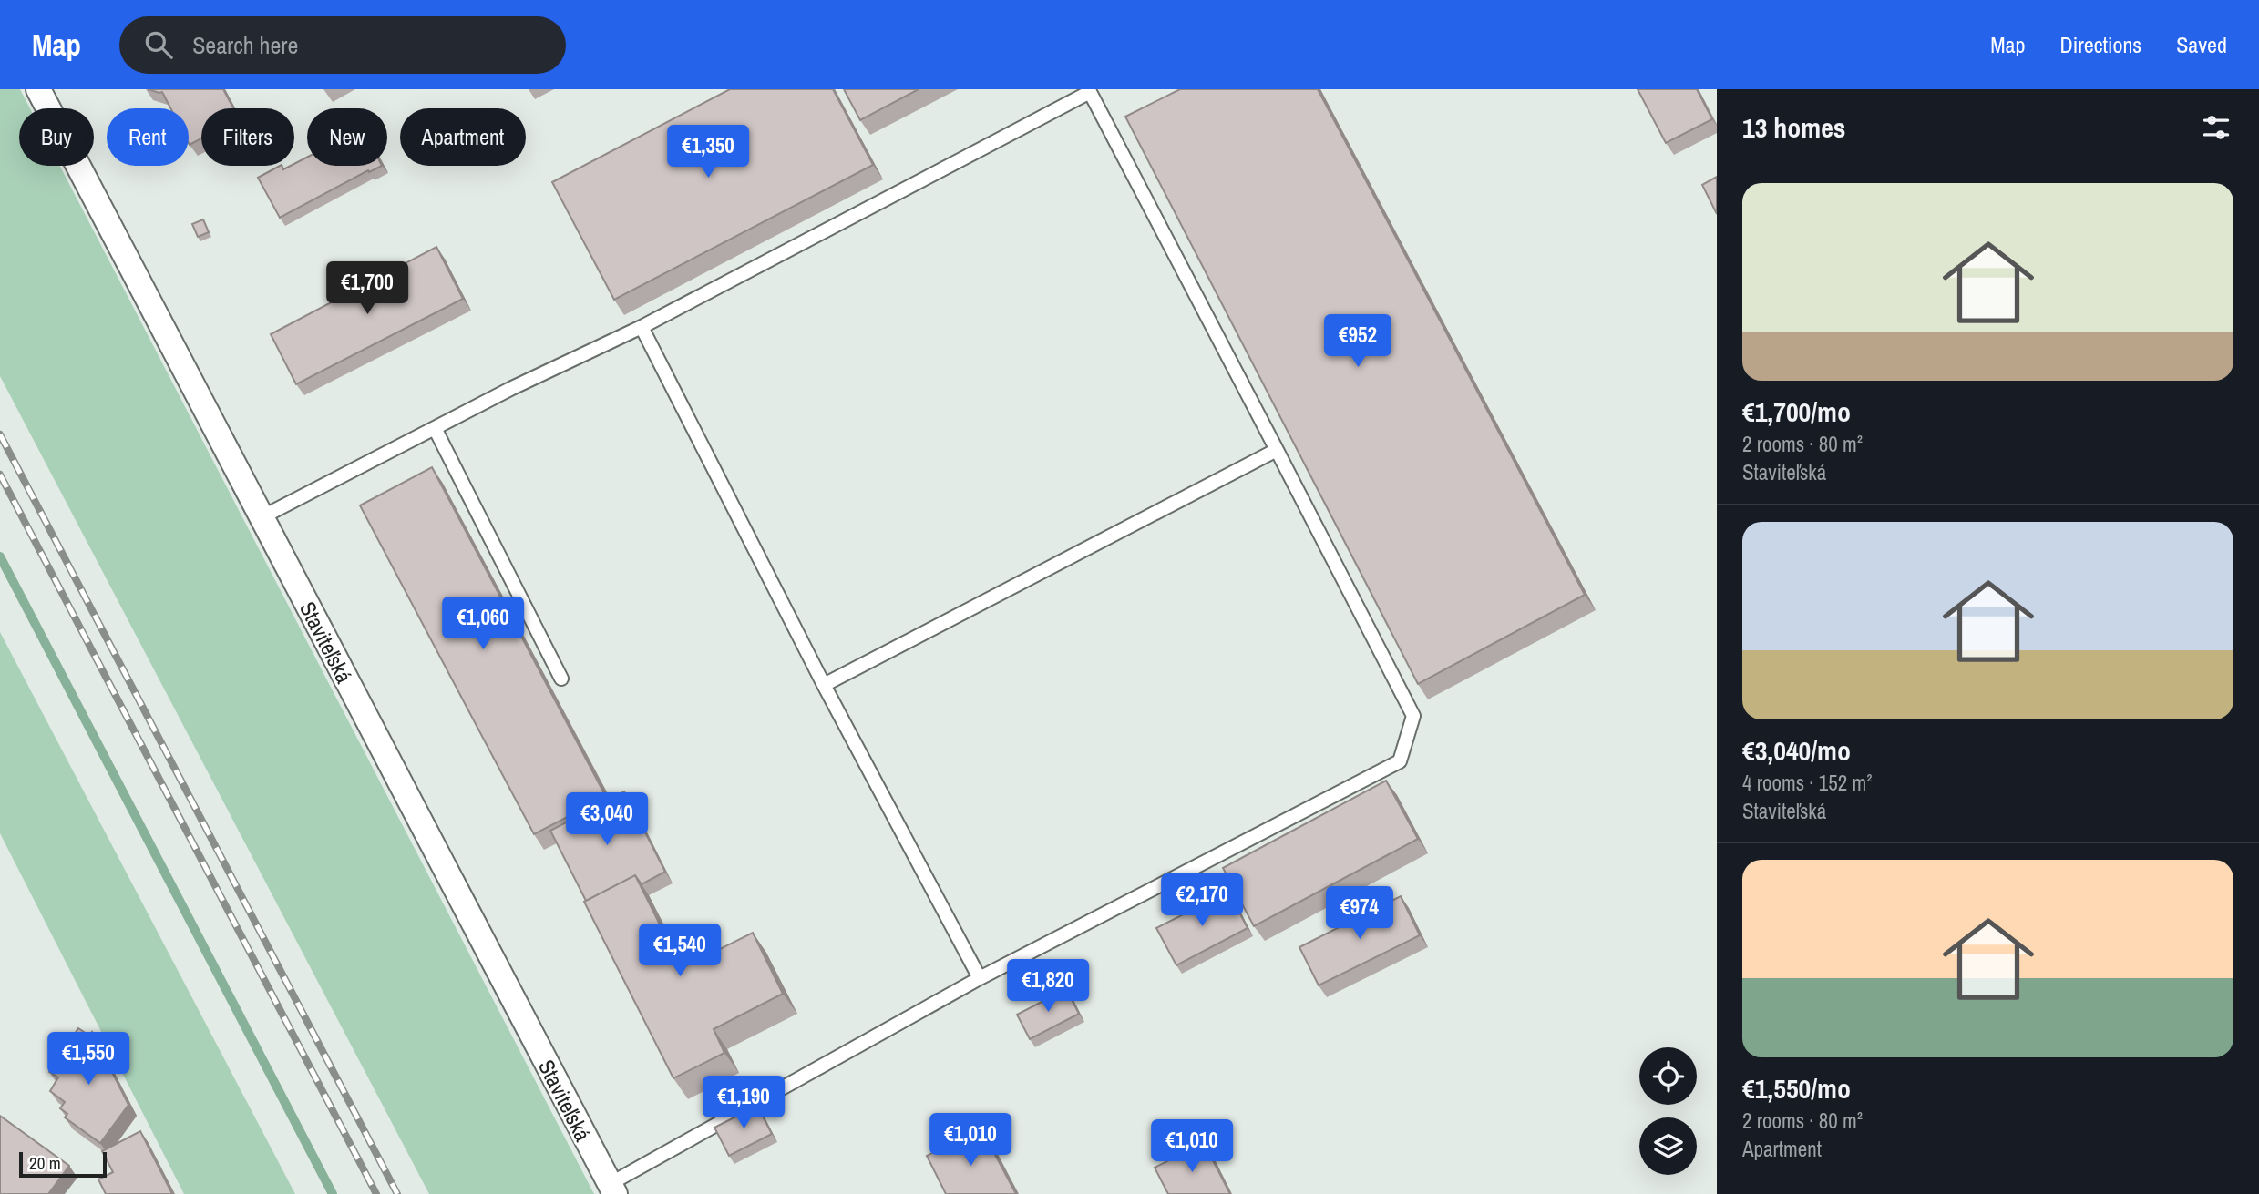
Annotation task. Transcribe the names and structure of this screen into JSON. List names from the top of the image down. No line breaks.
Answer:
{"streets":{"street":["Staviteľská"]},"scale_bar":"20 m","page":{"header":"Map","search":"Search here","nav":["Map","Directions","Saved"],"heading":"13 homes","chip":["Buy","Rent","Filters","New","Apartment"],"price":["€1,350","€1,700","€952","€1,060","€3,040","€2,170","€974","€1,540","€1,820","€1,550","€1,190","€1,010","€1,010"],"list":[{"name":"€1,700/mo","note":"2 rooms · 80 m² · Staviteľská"},{"name":"€3,040/mo","note":"4 rooms · 152 m² · Staviteľská"},{"name":"€1,550/mo","note":"2 rooms · 80 m² · Apartment"}],"scale":"20 m"}}
